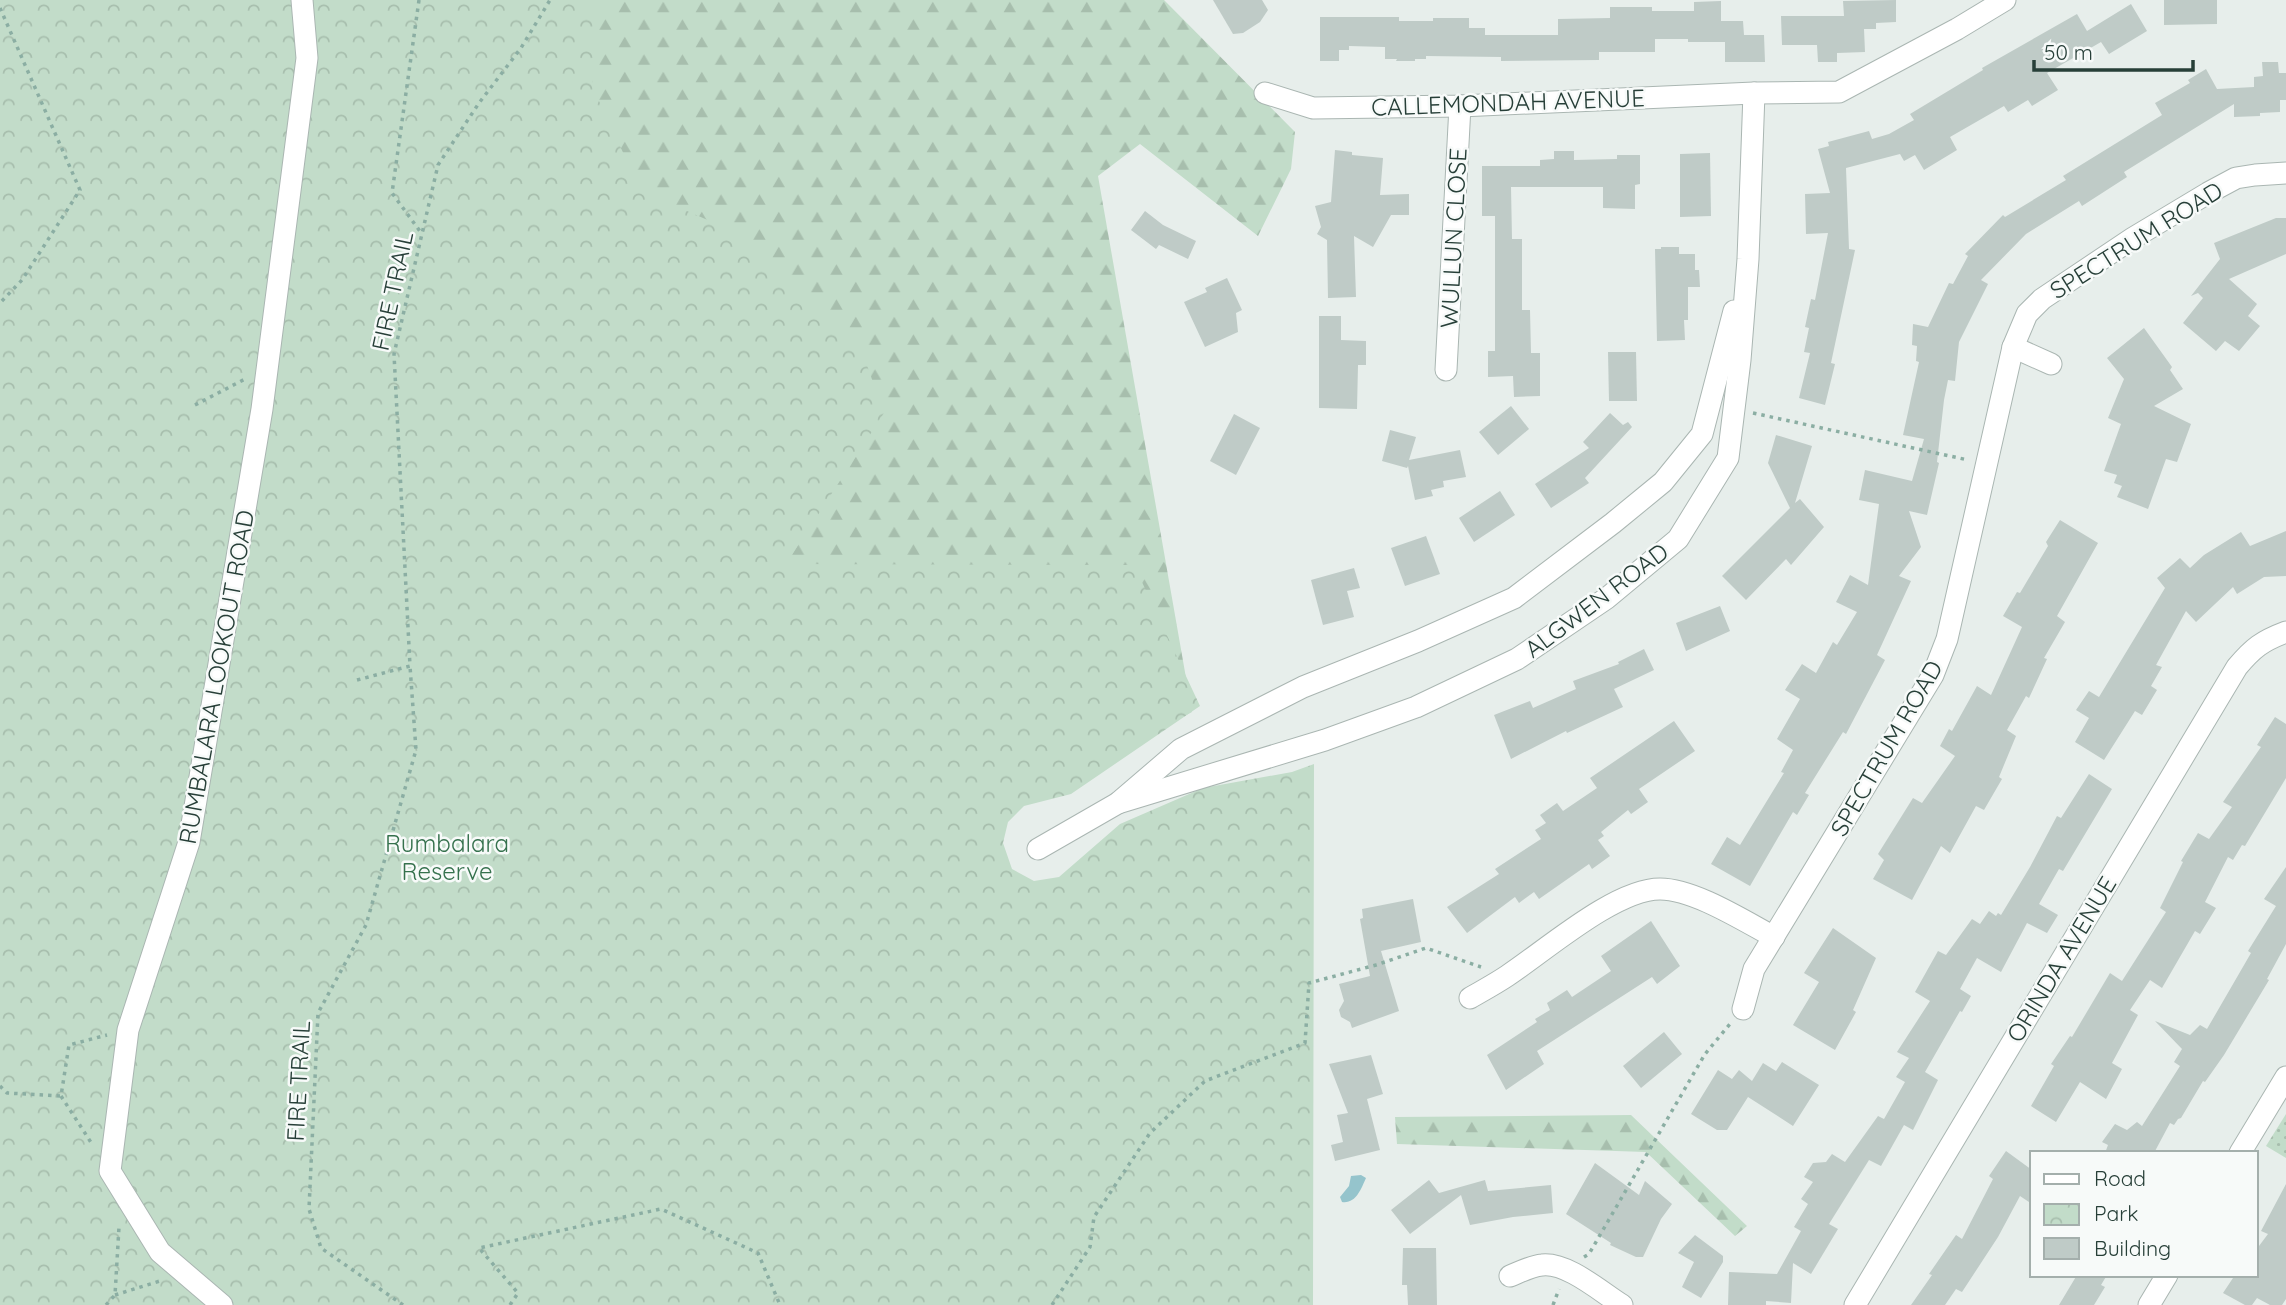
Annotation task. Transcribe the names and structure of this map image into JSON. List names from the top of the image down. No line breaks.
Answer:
{"streets":{"street":["CALLEMONDAH AVENUE","WULLUN CLOSE","SPECTRUM ROAD","ALGWEN ROAD","RUMBALARA LOOKOUT ROAD","ORINDA AVENUE"],"path":["FIRE TRAIL"]},"crossings":[["CALLEMONDAH AVENUE","WULLUN CLOSE"],["CALLEMONDAH AVENUE","ALGWEN ROAD"]],"parks":["Rumbalara Reserve"],"legend":["Road","Park","Building"],"scale_bar":"50 m"}
